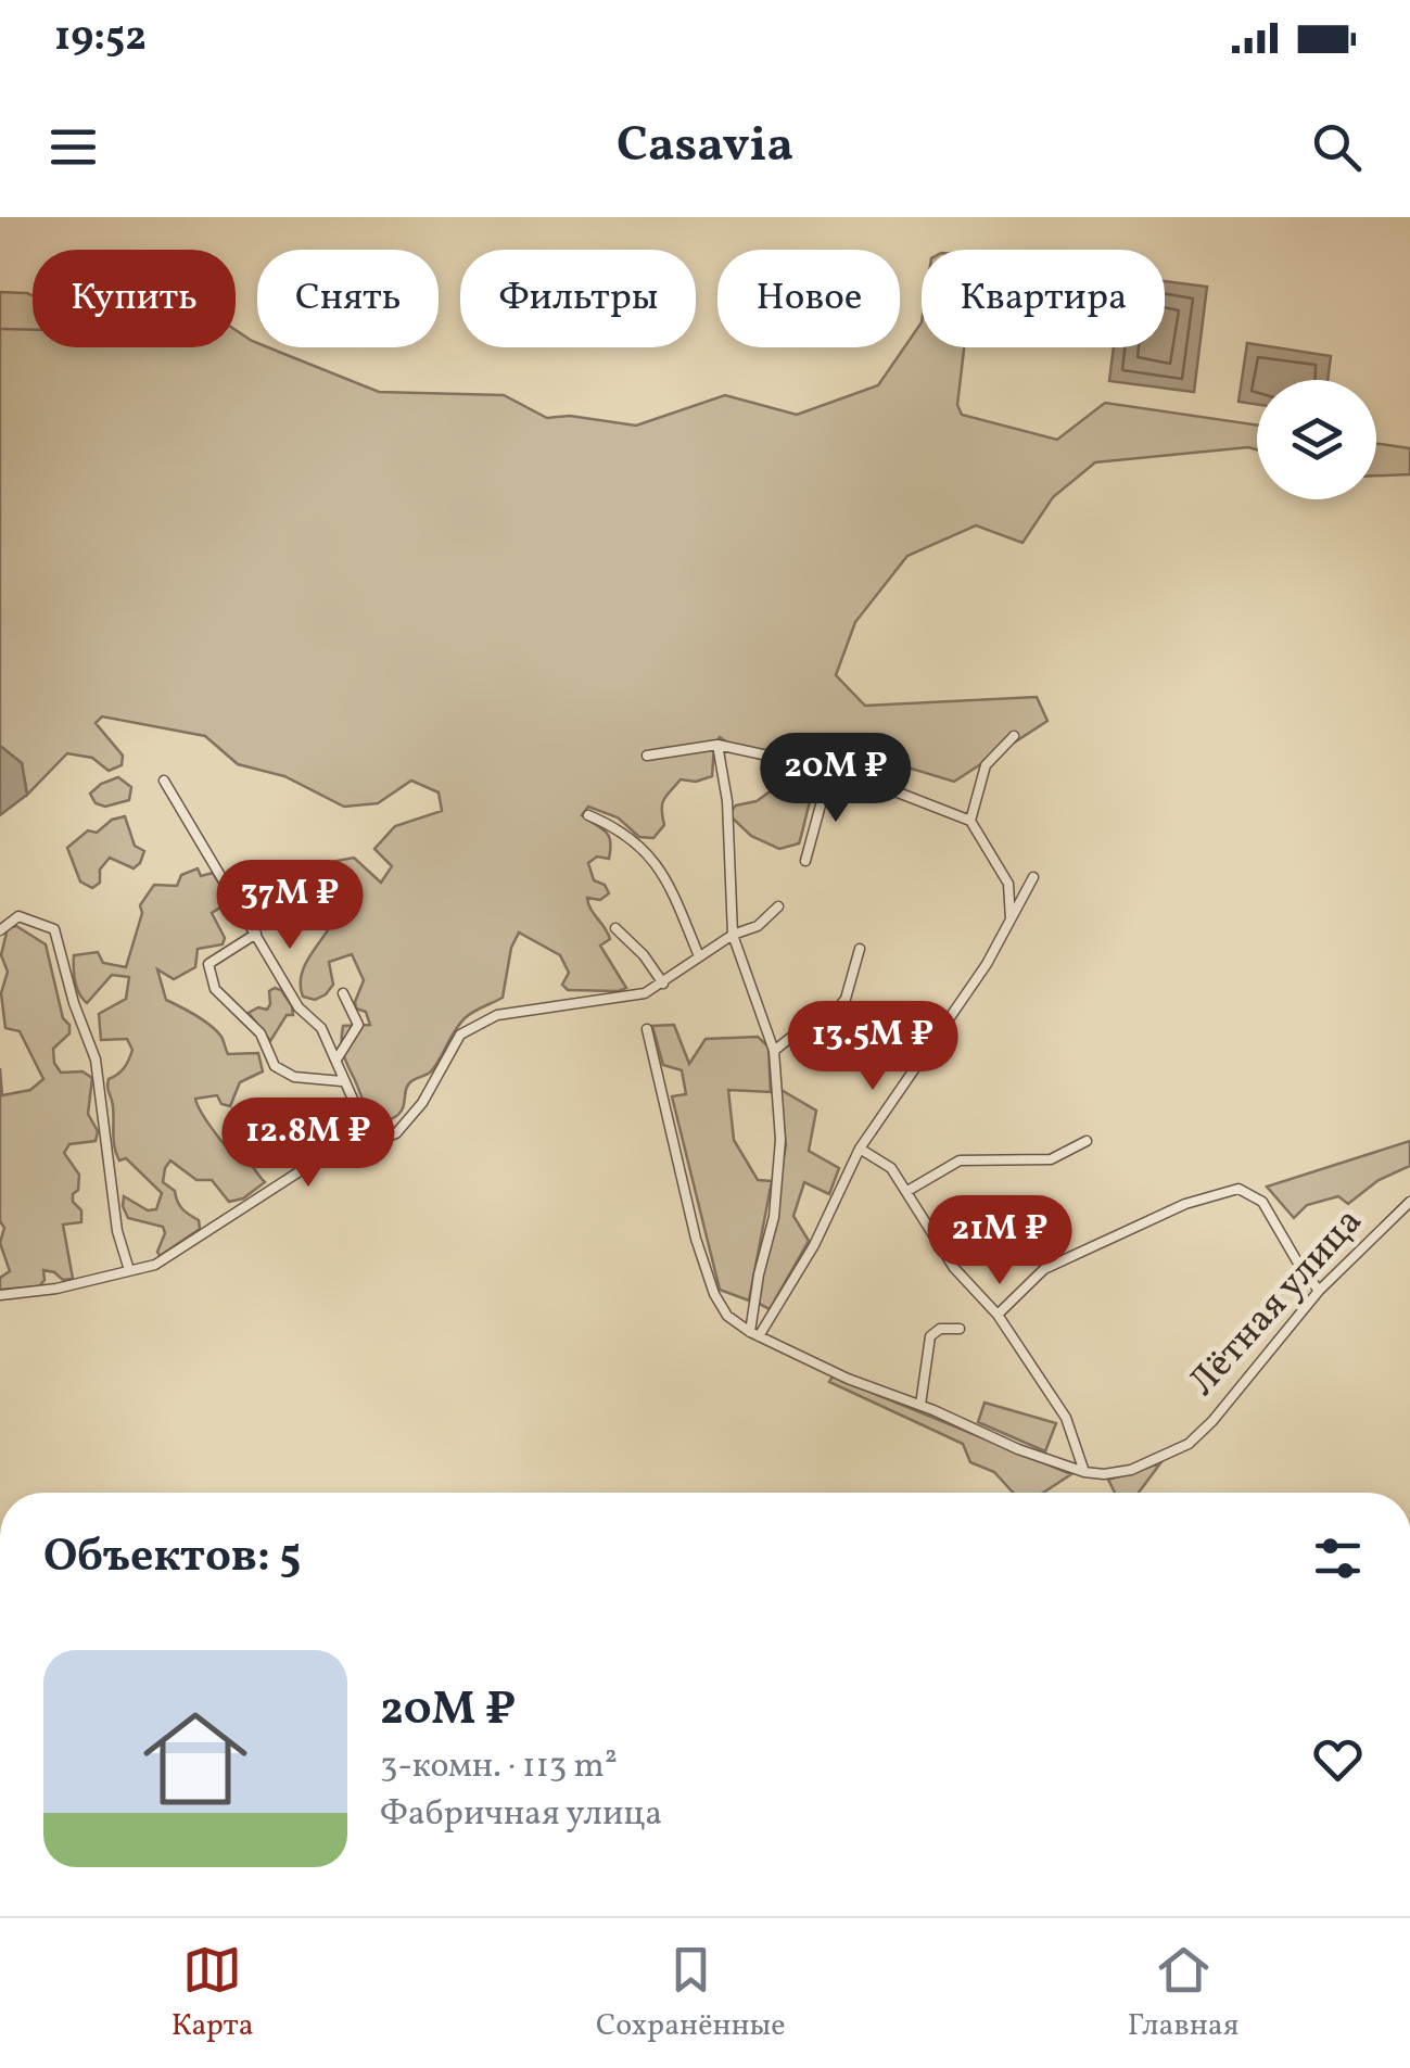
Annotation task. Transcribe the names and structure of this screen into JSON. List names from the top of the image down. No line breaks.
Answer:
{"streets":{"street":["Лётная улица"]},"page":{"status":"19:52","header":"Casavia","chip":["Купить","Снять","Фильтры","Новое","Квартира"],"price":["20M ₽","37M ₽","13.5M ₽","12.8M ₽","21M ₽"],"heading":"Объектов: 5","list":[{"name":"20M ₽","note":"3-комн. · 113 m² · Фабричная улица"}],"tabs":["Карта","Сохранённые","Главная"]}}
